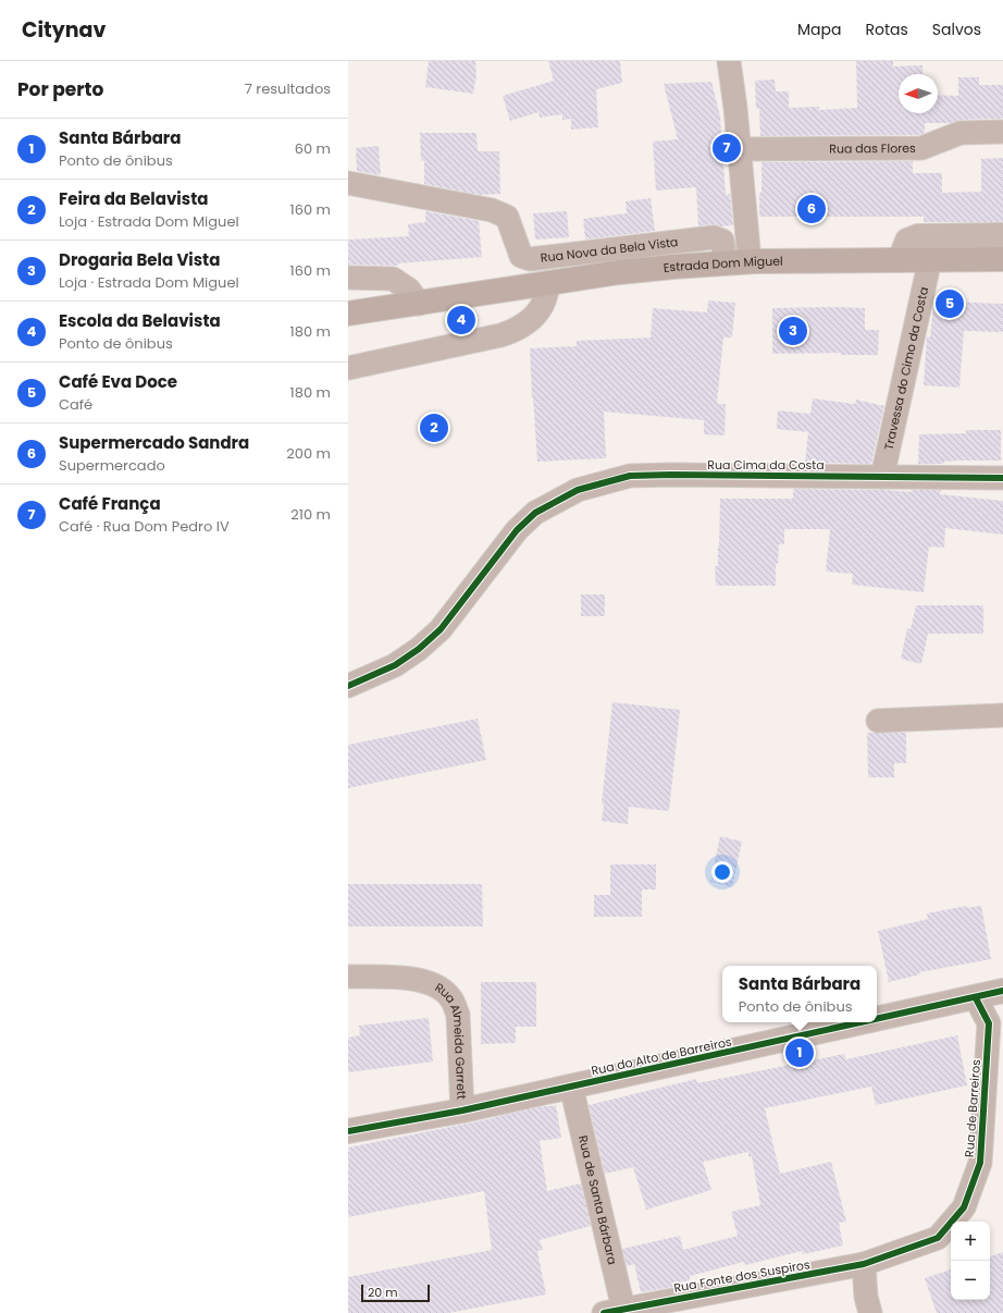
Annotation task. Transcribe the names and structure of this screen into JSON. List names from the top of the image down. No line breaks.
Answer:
{"streets":{"main road":["Estrada Dom Miguel"],"street":["Rua das Flores","Rua Nova da Bela Vista","Travessa do Cimo da Costa","Rua Cima da Costa","Rua Almeida Garrett","Rua do Alto de Barreiros","Rua de Barreiros","Rua de Santa Bárbara","Rua Fonte dos Suspiros"]},"crossings":[["Rua Nova da Bela Vista","Estrada Dom Miguel"],["Estrada Dom Miguel","Travessa do Cimo da Costa"],["Travessa do Cimo da Costa","Rua Cima da Costa"],["Rua Almeida Garrett","Rua do Alto de Barreiros"],["Rua do Alto de Barreiros","Rua de Barreiros"],["Rua do Alto de Barreiros","Rua de Santa Bárbara"],["Rua de Barreiros","Rua Fonte dos Suspiros"],["Rua de Santa Bárbara","Rua Fonte dos Suspiros"]],"scale_bar":"20 m","north":"left","page":{"header":"Citynav","nav":["Mapa","Rotas","Salvos"],"heading":["Por perto","7 resultados"],"list":[{"mark":"1","name":"Santa Bárbara","note":"Ponto de ônibus","value":"60 m"},{"mark":"2","name":"Feira da Belavista","note":"Loja · Estrada Dom Miguel","value":"160 m"},{"mark":"3","name":"Drogaria Bela Vista","note":"Loja · Estrada Dom Miguel","value":"160 m"},{"mark":"4","name":"Escola da Belavista","note":"Ponto de ônibus","value":"180 m"},{"mark":"5","name":"Café Eva Doce","note":"Café","value":"180 m"},{"mark":"6","name":"Supermercado Sandra","note":"Supermercado","value":"200 m"},{"mark":"7","name":"Café França","note":"Café · Rua Dom Pedro IV","value":"210 m"}],"pins":["7","6","5","4","3","2","1"],"popup":["Santa Bárbara","Ponto de ônibus"],"map_buttons":["+","−"],"scale":"20 m"}}
